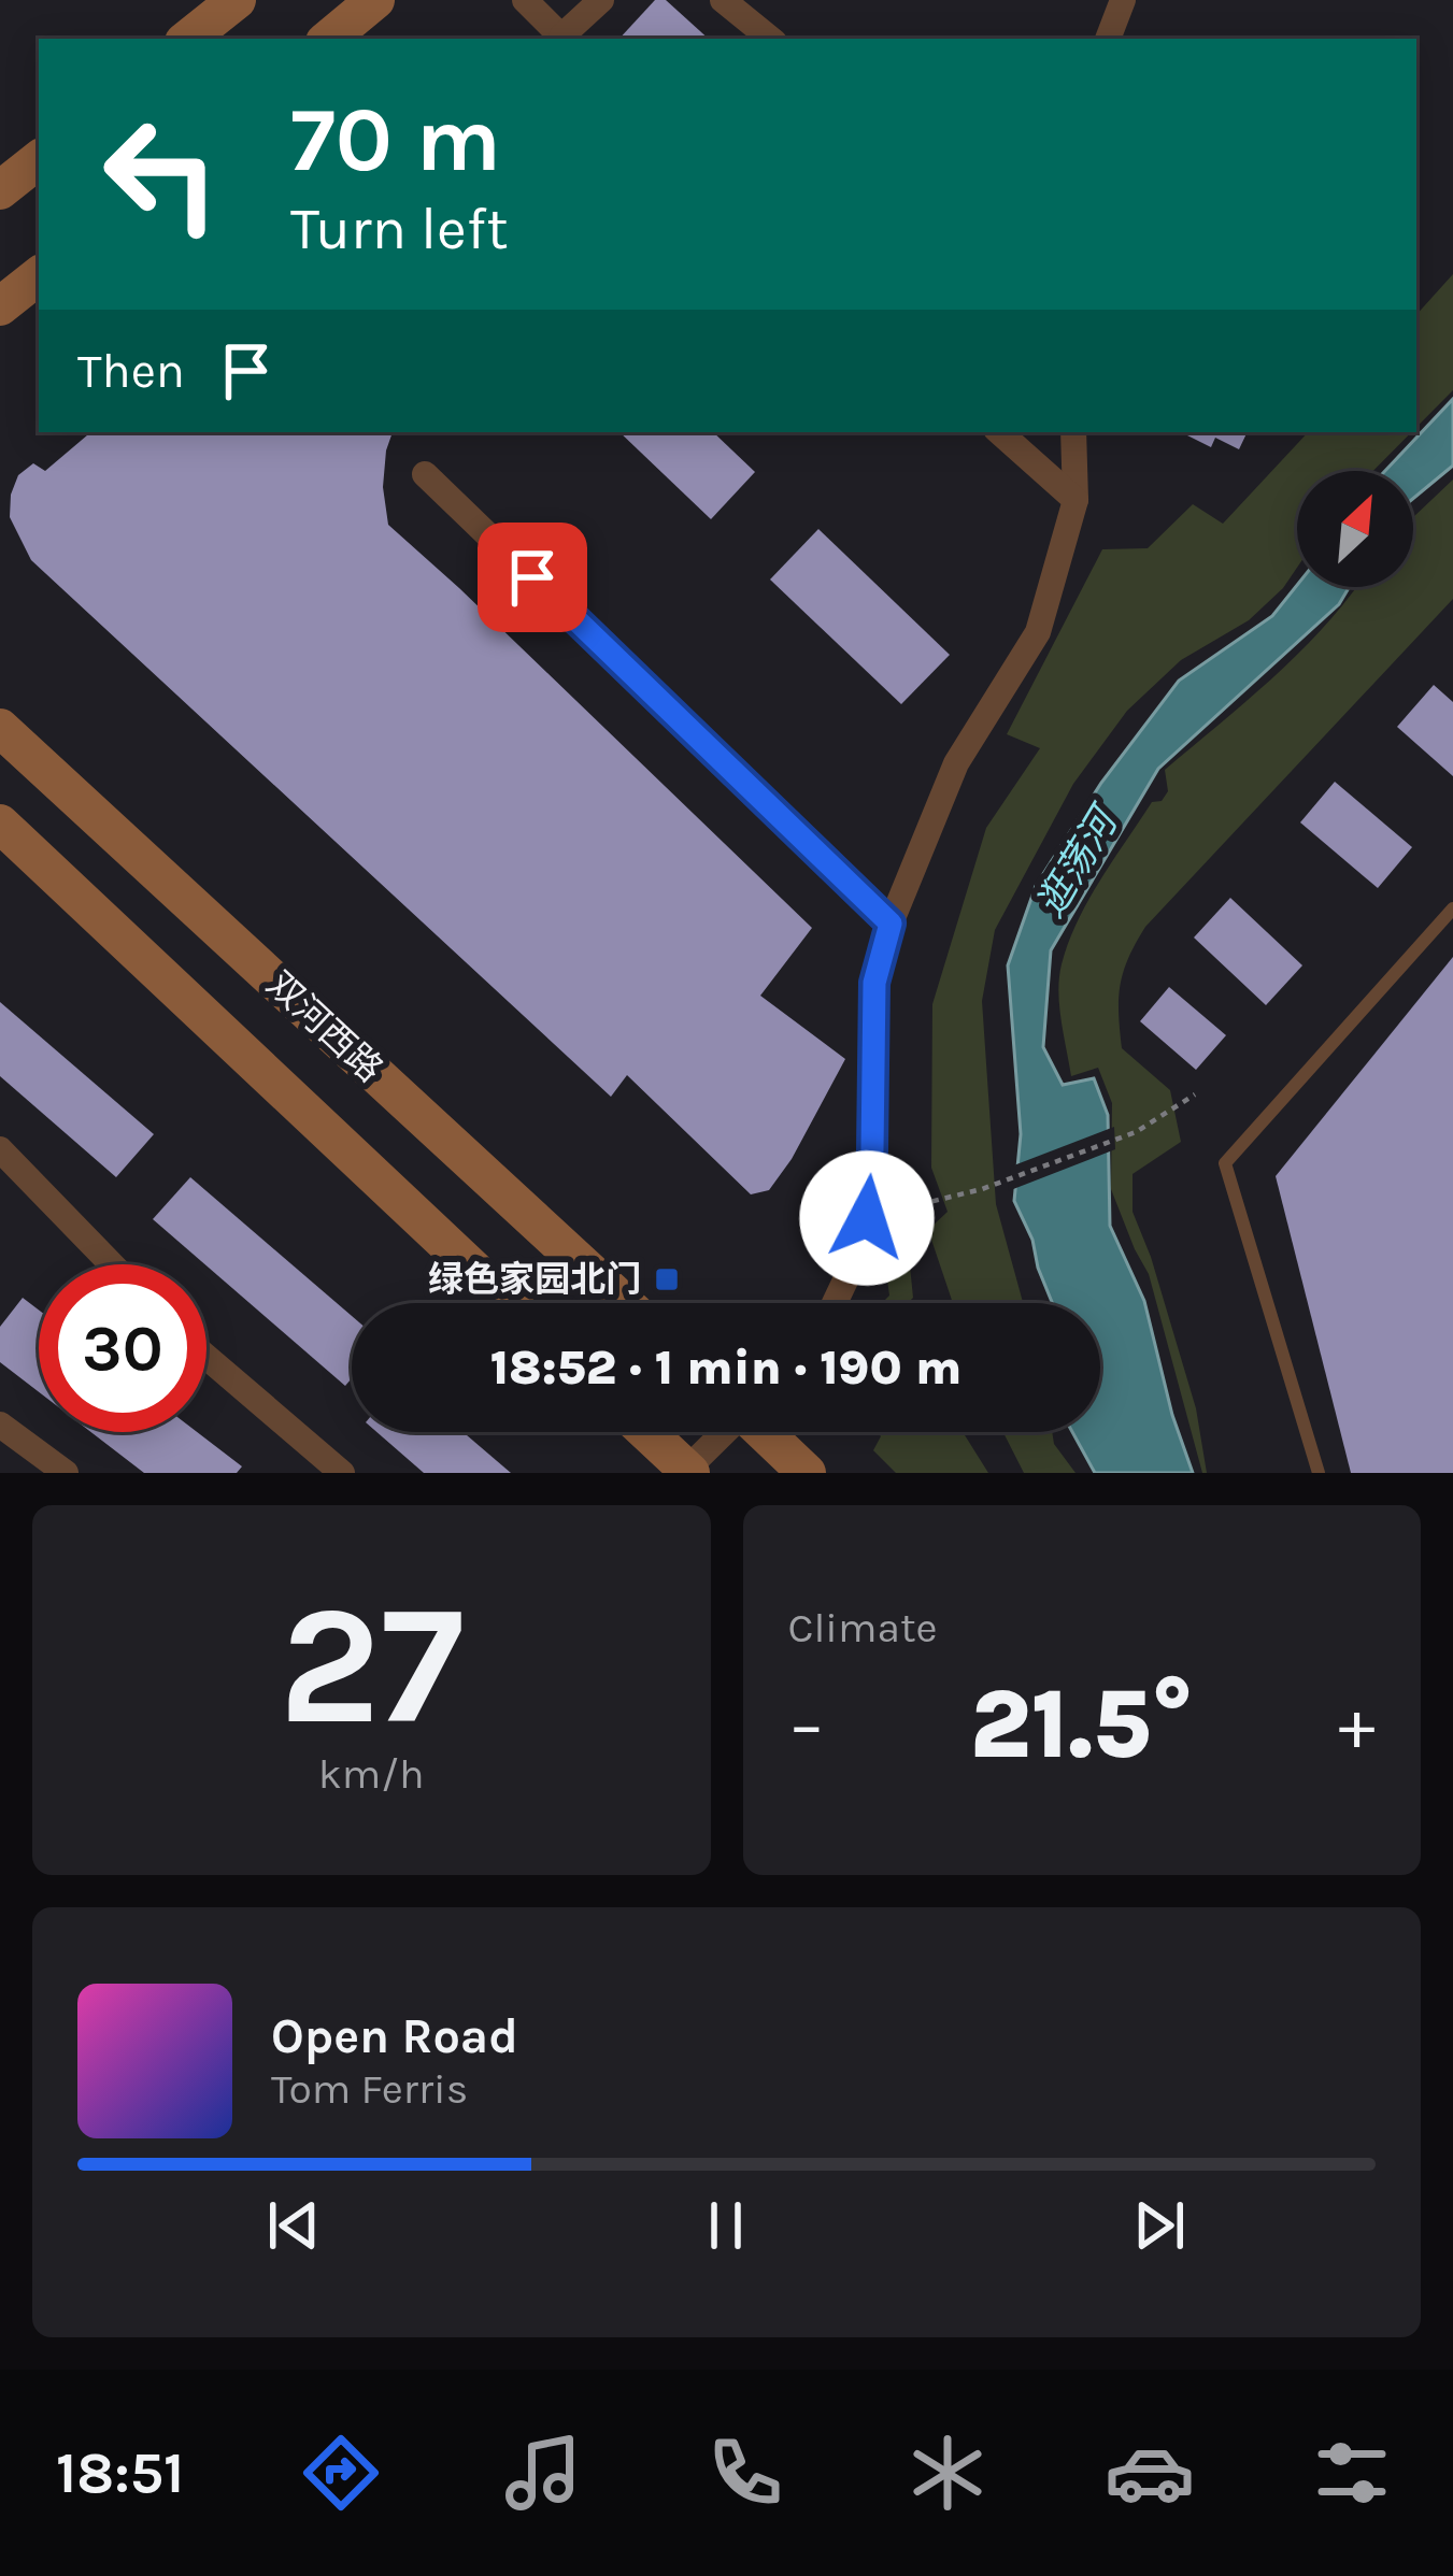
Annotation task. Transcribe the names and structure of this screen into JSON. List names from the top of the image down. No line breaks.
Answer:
{"streets":{"street":["双河西路"]},"water":["逛荡河"],"places":{"transit":["绿色家园北门"]},"north":"top right","page":{"turn":["70 m","Turn left"],"then":"Then","limit":"30","trip":"18:52 · 1 min · 190 m","tile":[["27","km/h"],"Climate"],"heat":["−","21.5°","+"],"song":["Open Road","Tom Ferris"],"tabs":"18:51"}}
